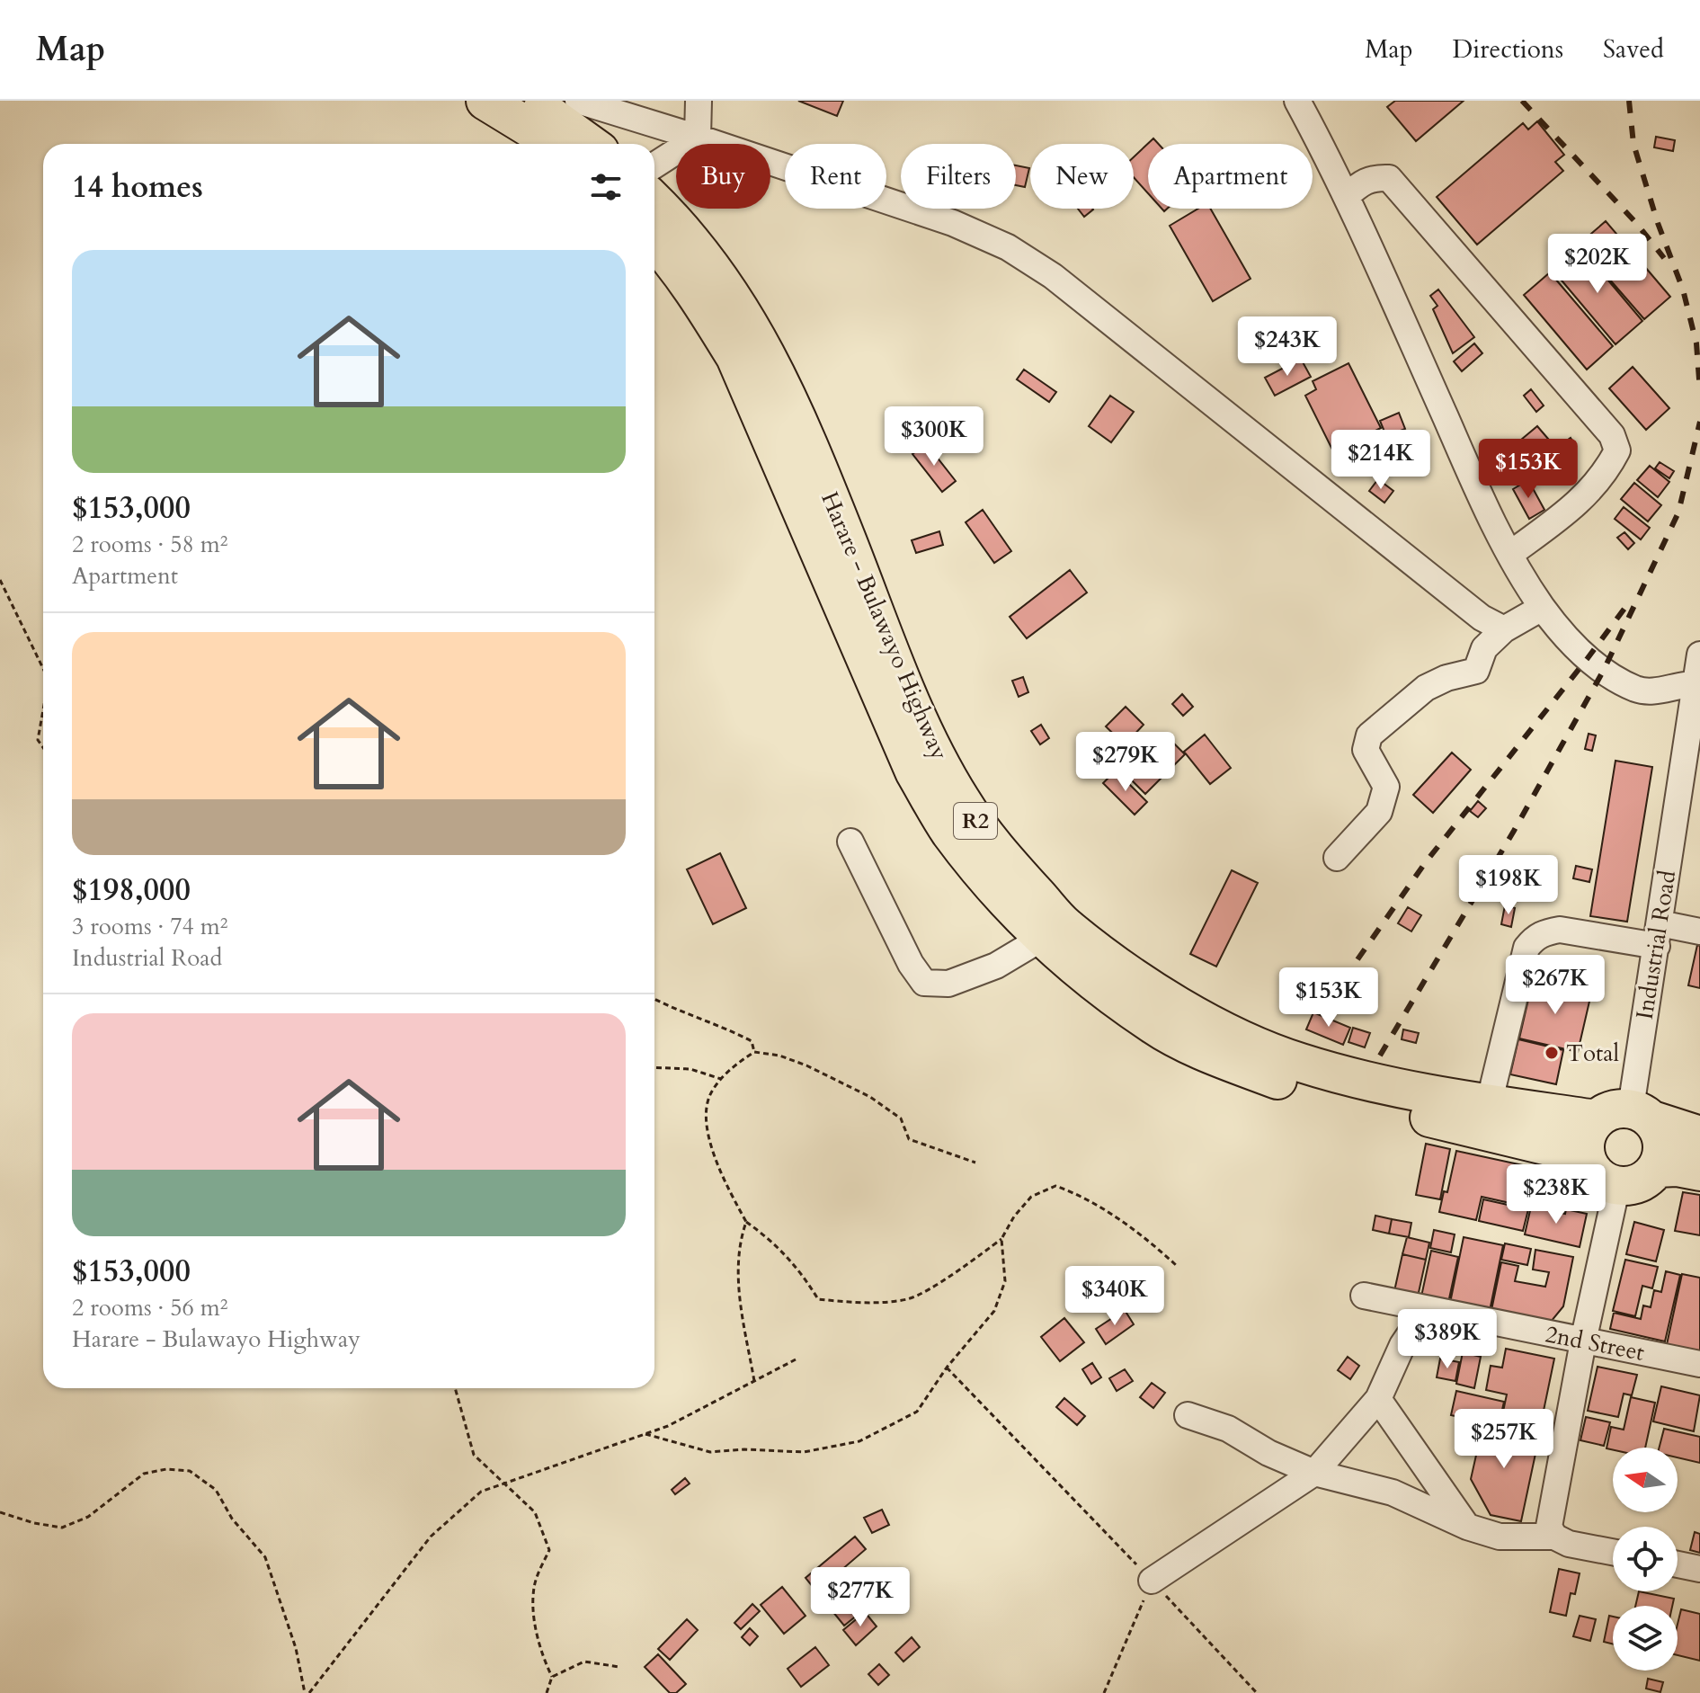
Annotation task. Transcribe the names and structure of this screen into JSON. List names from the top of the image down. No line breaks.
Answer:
{"streets":{"highway":["Harare - Bulawayo Highway","R2"],"street":["Industrial Road","2nd Street"]},"crossings":[["Harare - Bulawayo Highway","Industrial Road"]],"places":["Total"],"north":"left","page":{"header":"Map","nav":["Map","Directions","Saved"],"chip":["Buy","Rent","Filters","New","Apartment"],"heading":"14 homes","list":[{"name":"$153,000","note":"2 rooms · 58 m² · Apartment"},{"name":"$198,000","note":"3 rooms · 74 m² · Industrial Road"},{"name":"$153,000","note":"2 rooms · 56 m² · Harare - Bulawayo Highway"}],"price":["$202K","$243K","$300K","$214K","$153K","$279K","$198K","$267K","$153K","$238K","$340K","$389K","$257K","$277K"]}}
